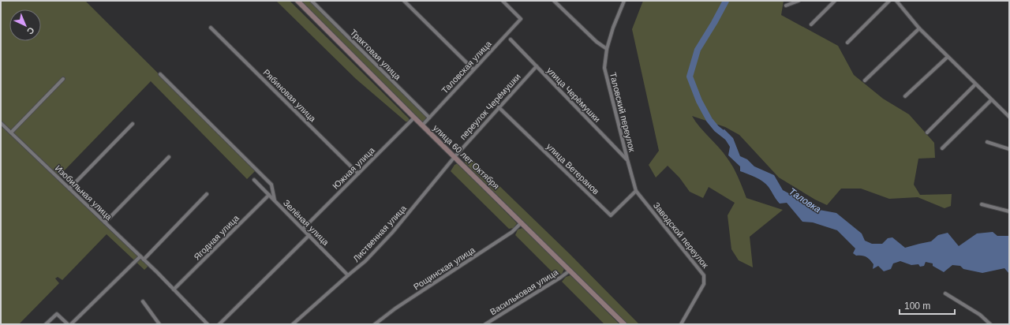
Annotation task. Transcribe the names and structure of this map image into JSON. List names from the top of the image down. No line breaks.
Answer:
{"streets":{"street":["Трактовая улица","Таловская улица","улица Черёмушки","Рябиновая улица","переулок Черёмушки","Таловский переулок","улица 60 лет Октября","Южная улица","улица Ветеранов","Изобильная улица","Зелёная улица","Лиственная улица","Заводской переулок","Ягодная улица","Рощинская улица","Васильковая улица"]},"crossings":[["Трактовая улица","Таловская улица"],["Таловская улица","улица 60 лет Октября"],["улица Черёмушки","переулок Черёмушки"],["улица Черёмушки","Таловский переулок"],["Рябиновая улица","Южная улица"],["переулок Черёмушки","улица 60 лет Октября"],["переулок Черёмушки","улица Ветеранов"],["переулок Черёмушки","Лиственная улица"],["Таловский переулок","улица Ветеранов"],["Таловский переулок","Заводской переулок"],["улица 60 лет Октября","Южная улица"],["улица 60 лет Октября","Лиственная улица"],["улица 60 лет Октября","Рощинская улица"],["улица 60 лет Октября","Васильковая улица"],["Южная улица","Зелёная улица"],["улица Ветеранов","Заводской переулок"],["Изобильная улица","Ягодная улица"],["Зелёная улица","Лиственная улица"],["Зелёная улица","Ягодная улица"]],"water":["Таловка"],"scale_bar":"100 m","north":"bottom right"}
